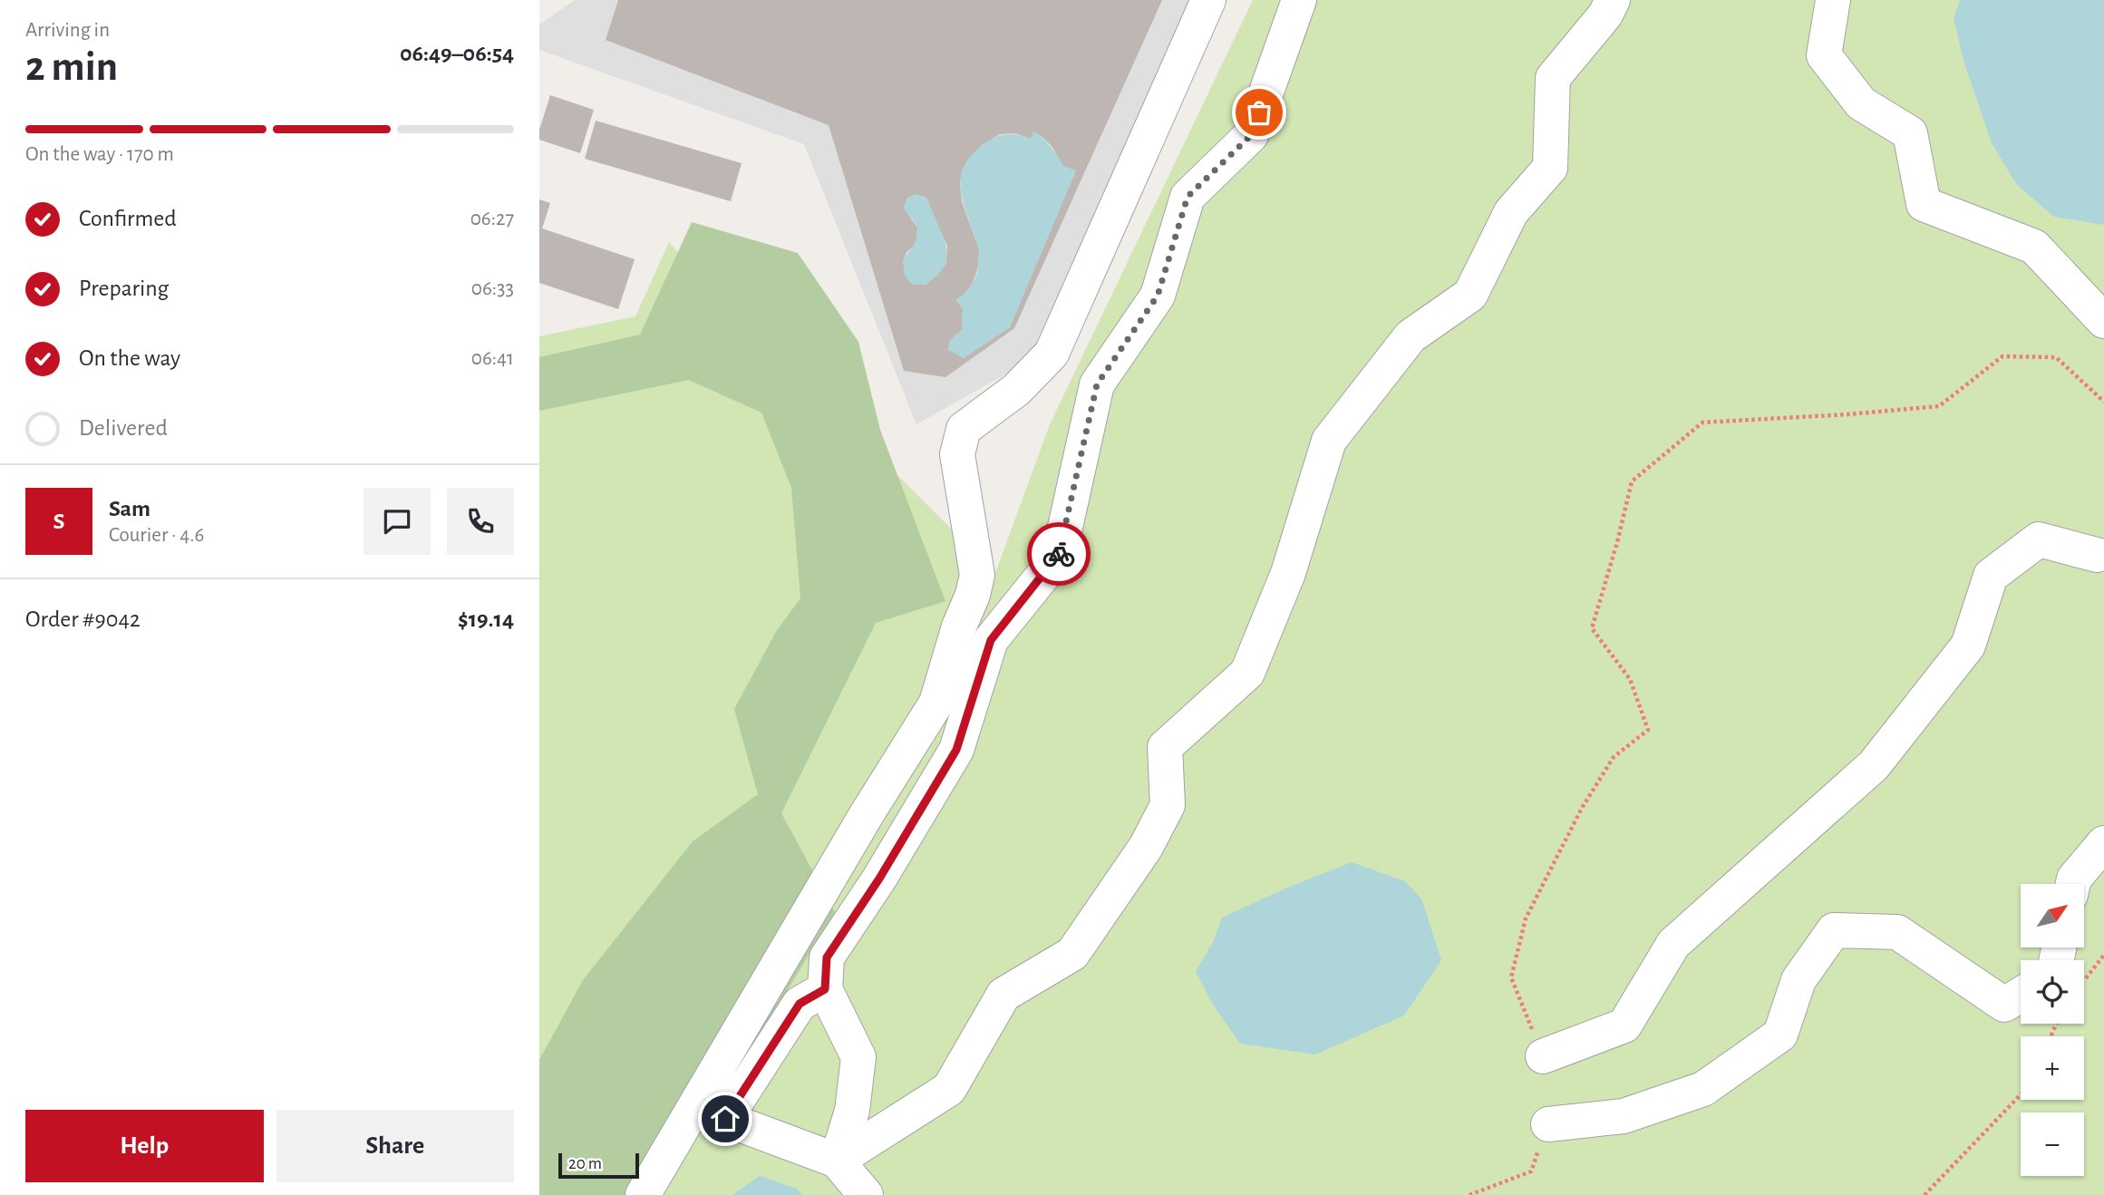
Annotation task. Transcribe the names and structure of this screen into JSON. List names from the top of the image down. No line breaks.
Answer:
{"scale_bar":"20 m","north":"top right","page":{"heading":["2 min","Arriving in","06:49–06:54"],"panel":["Sam","Courier · 4.6","Order #9042","$19.14"],"bar":"On the way · 170 m","list":[["Confirmed","06:27"],["Preparing","06:33"],["On the way","06:41"],"Delivered"],"round":"S","map_buttons":["+","−"],"buttons":["Help","Share"],"scale":"20 m"}}
